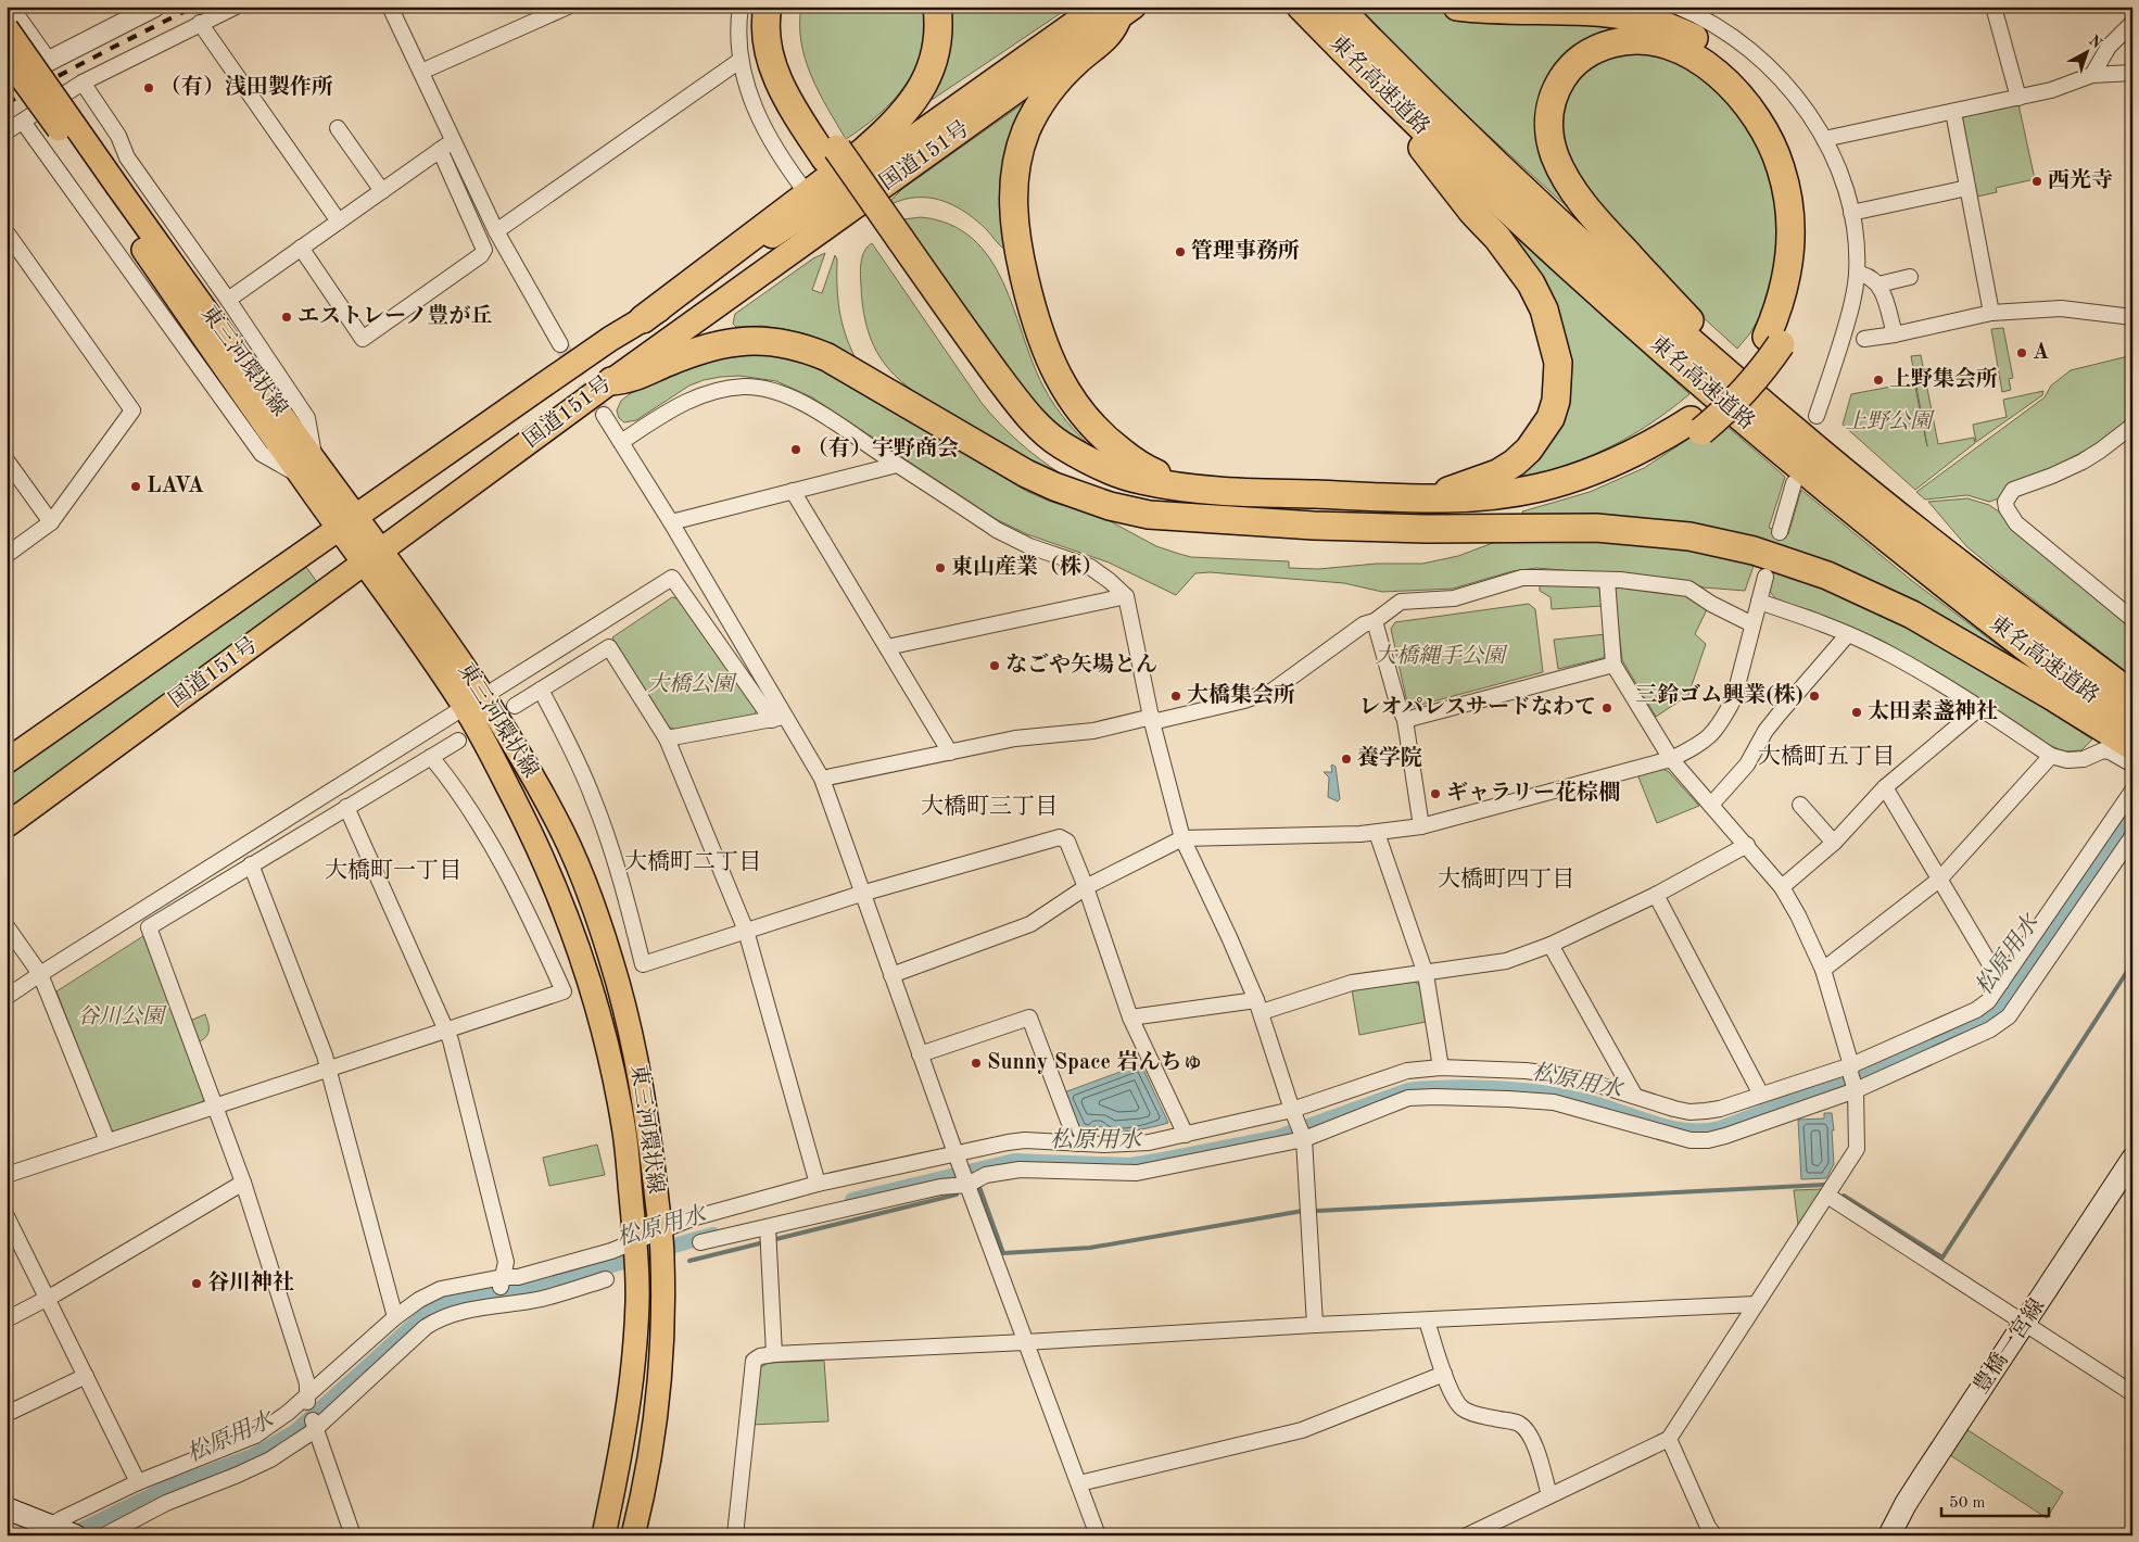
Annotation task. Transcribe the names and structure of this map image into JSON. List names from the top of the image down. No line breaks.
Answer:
{"streets":{"highway":["東名高速道路","国道151号"],"main road":["東三河環状線","豊橋一宮線"]},"crossings":[["国道151号","東三河環状線"]],"districts":["大橋町五丁目","大橋町三丁目","大橋町二丁目","大橋町一丁目","大橋町四丁目"],"water":["松原用水"],"parks":["上野公園","大橋縄手公園","大橋公園","谷川公園"],"places":["（有）浅田製作所","西光寺","管理事務所","エストレーノ豊が丘","A","上野集会所","（有）宇野商会","LAVA","東山産業（株）","なごや矢場とん","大橋集会所","三鈴ゴム興業(株)","レオパレスサードなわて","太田素盞神社","養学院","ギャラリー花棕櫚","Sunny Space 岩んちゅ","谷川神社"],"scale_bar":"50 m","north":"top right"}
